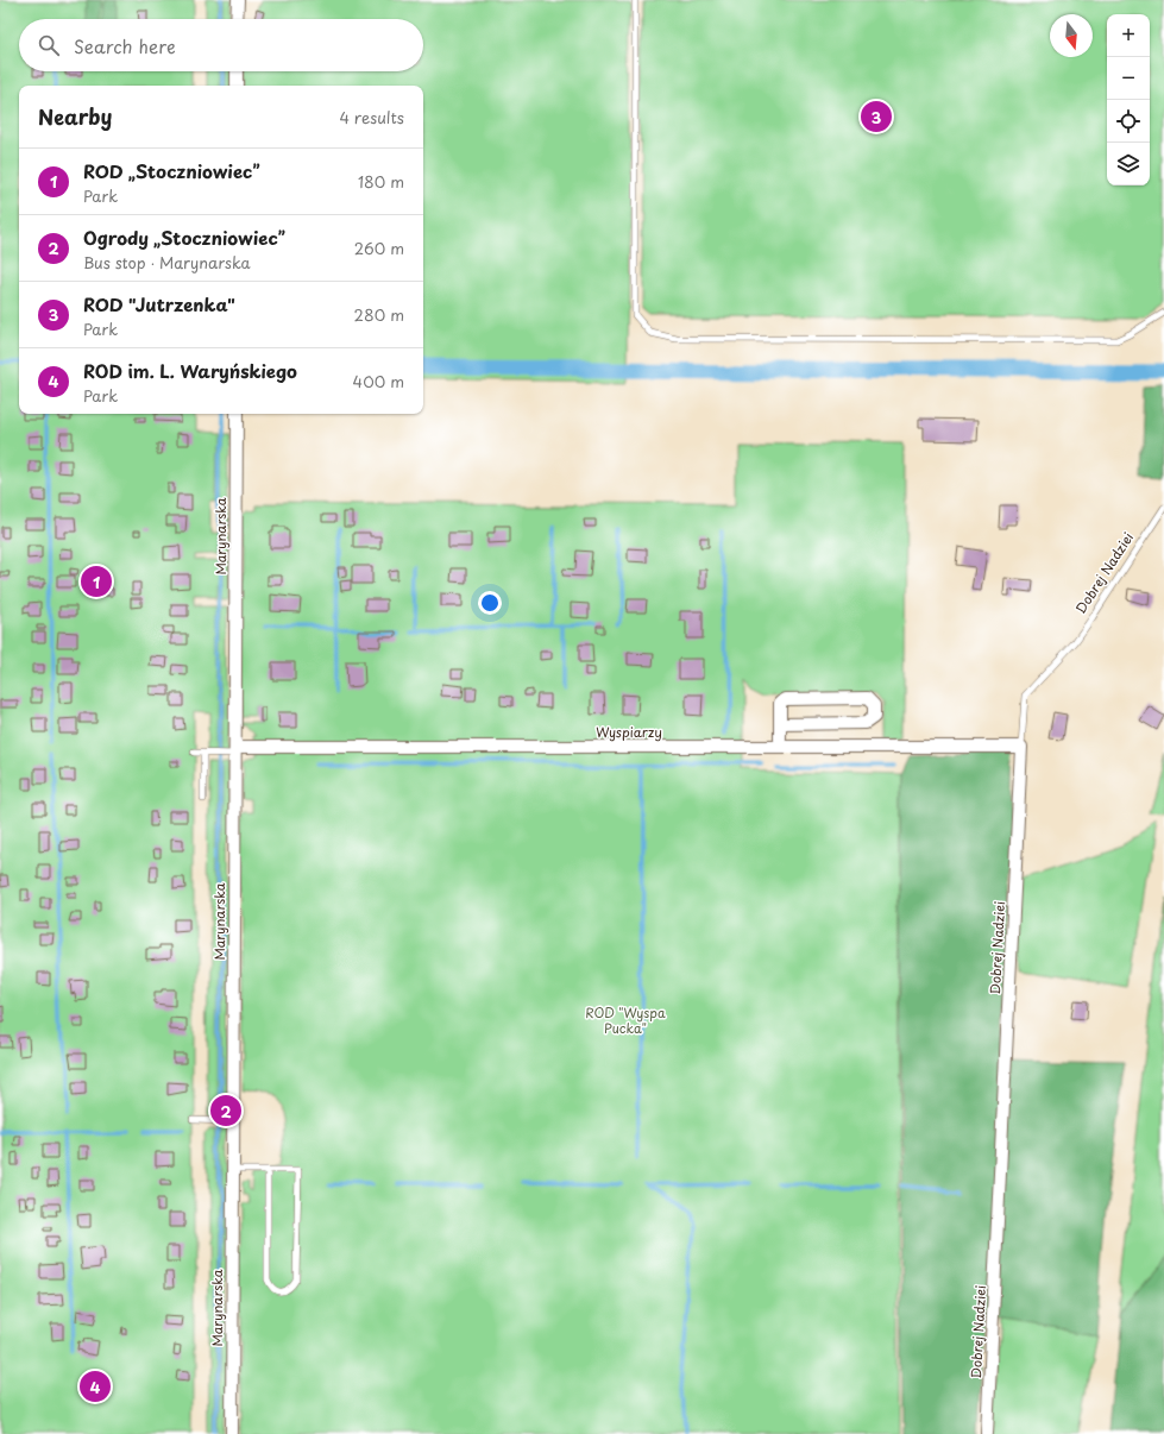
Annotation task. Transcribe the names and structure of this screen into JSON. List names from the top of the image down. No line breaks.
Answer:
{"streets":{"street":["Marynarska","Dobrej Nadziei","Wyspiarzy"]},"crossings":[["Marynarska","Wyspiarzy"],["Dobrej Nadziei","Wyspiarzy"]],"parks":["ROD \"Wyspa Pucka\""],"north":"bottom","page":{"map_buttons":["+","−"],"search":"Search here","heading":["Nearby","4 results"],"pins":["3","1","2","4"],"list":[{"mark":"1","name":"ROD „Stoczniowiec”","note":"Park","value":"180 m"},{"mark":"2","name":"Ogrody „Stoczniowiec”","note":"Bus stop · Marynarska","value":"260 m"},{"mark":"3","name":"ROD \"Jutrzenka\"","note":"Park","value":"280 m"},{"mark":"4","name":"ROD im. L. Waryńskiego","note":"Park","value":"400 m"}]}}
